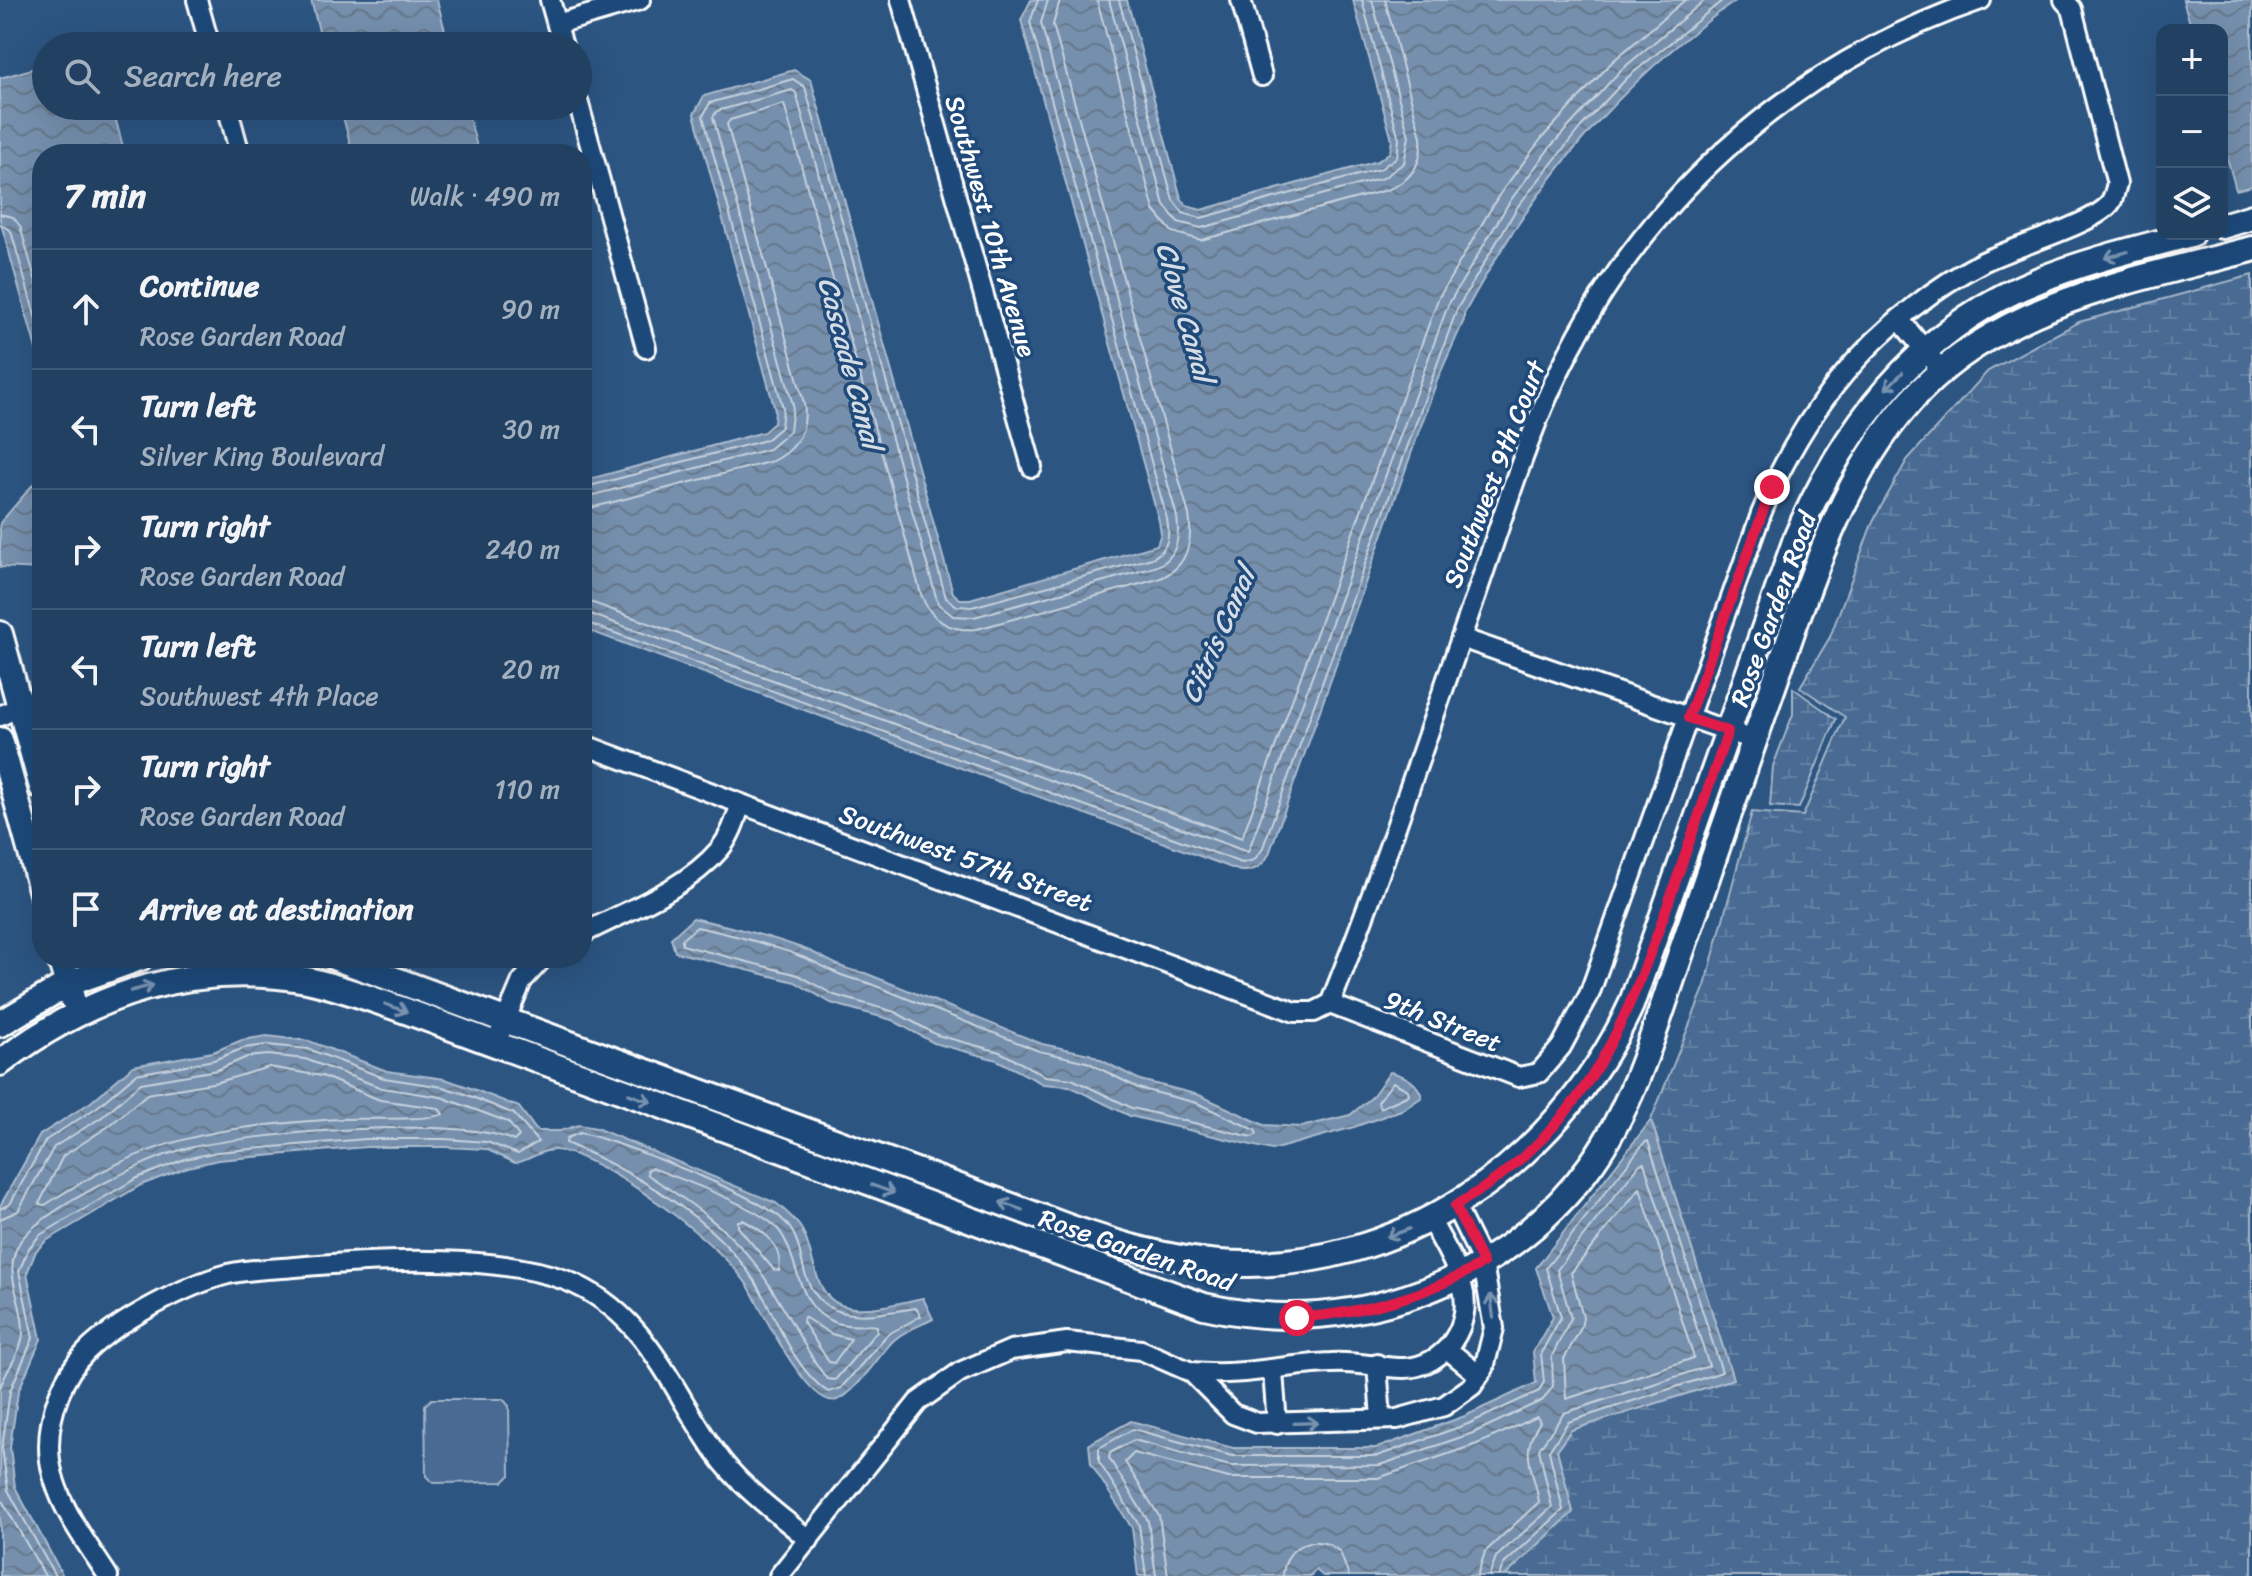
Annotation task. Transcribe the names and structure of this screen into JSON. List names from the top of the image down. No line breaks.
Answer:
{"streets":{"street":["Southwest 10th Avenue","Southwest 9th Court","Rose Garden Road","Southwest 57th Street","9th Street"]},"crossings":[["Southwest 9th Court","Southwest 57th Street"],["Southwest 9th Court","9th Street"],["Rose Garden Road","9th Street"],["Southwest 57th Street","9th Street"]],"water":["Clove Canal","Cascade Canal","Citris Canal"],"page":{"map_buttons":["+","−"],"search":"Search here","heading":["7 min","Walk · 490 m"],"list":[["Continue","Rose Garden Road","90 m"],["Turn left","Silver King Boulevard","30 m"],["Turn right","Rose Garden Road","240 m"],["Turn left","Southwest 4th Place","20 m"],["Turn right","Rose Garden Road","110 m"],"Arrive at destination"]}}
